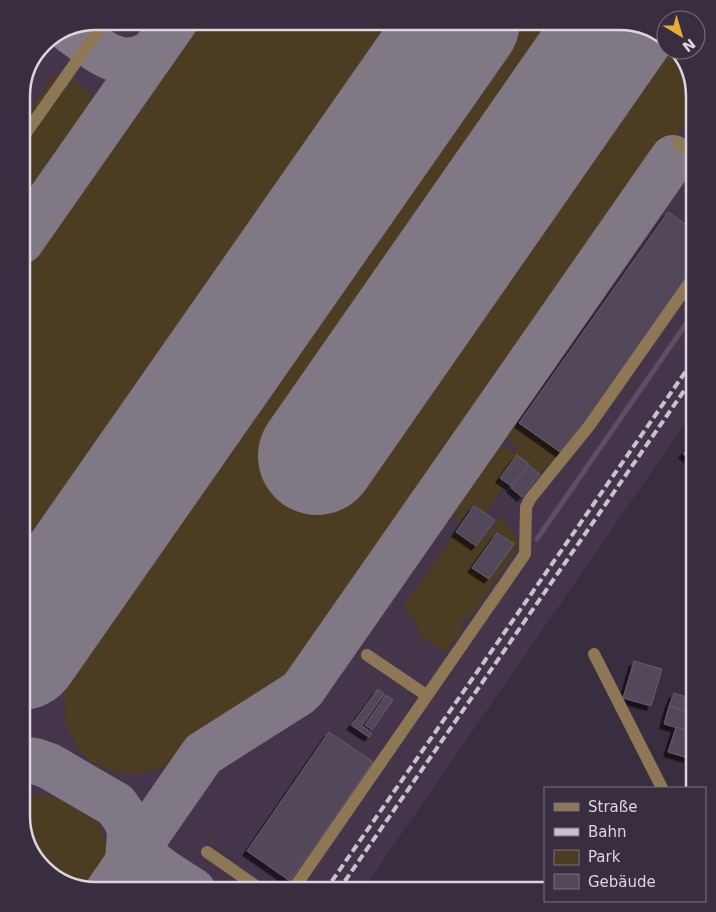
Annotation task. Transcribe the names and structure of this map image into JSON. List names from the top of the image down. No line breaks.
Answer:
{"legend":["Straße","Bahn","Park","Gebäude"],"north":"bottom right"}
